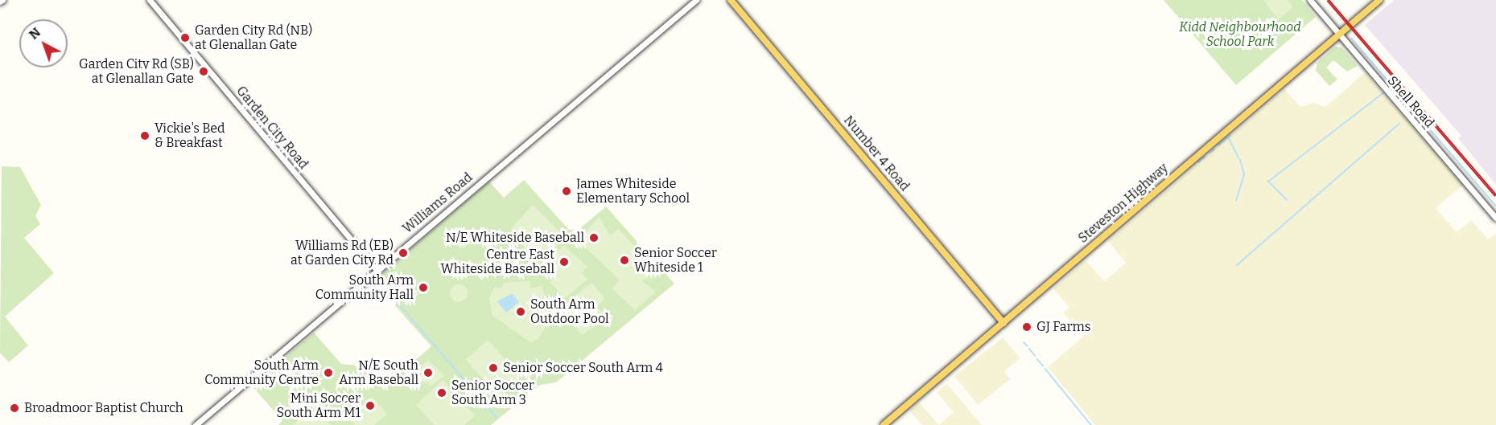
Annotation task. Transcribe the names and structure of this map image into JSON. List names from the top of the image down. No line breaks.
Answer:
{"streets":{"main road":["Number 4 Road","Steveston Highway"],"street":["Shell Road","Garden City Road","Williams Road"]},"crossings":[["Shell Road","Steveston Highway"],["Garden City Road","Williams Road"],["Number 4 Road","Steveston Highway"]],"parks":["Kidd Neighbourhood School Park"],"places":["Garden City Rd (NB) at Glenallan Gate","Garden City Rd (SB) at Glenallan Gate","Vickie's Bed & Breakfast","James Whiteside Elementary School","N/E Whiteside Baseball","Williams Rd (EB) at Garden City Rd","Senior Soccer Whiteside 1","Centre East Whiteside Baseball","South Arm Community Hall","South Arm Outdoor Pool","GJ Farms","Senior Soccer South Arm 4","South Arm Community Centre","N/E South Arm Baseball","Senior Soccer South Arm 3","Mini Soccer South Arm M1","Broadmoor Baptist Church"],"north":"top left"}
